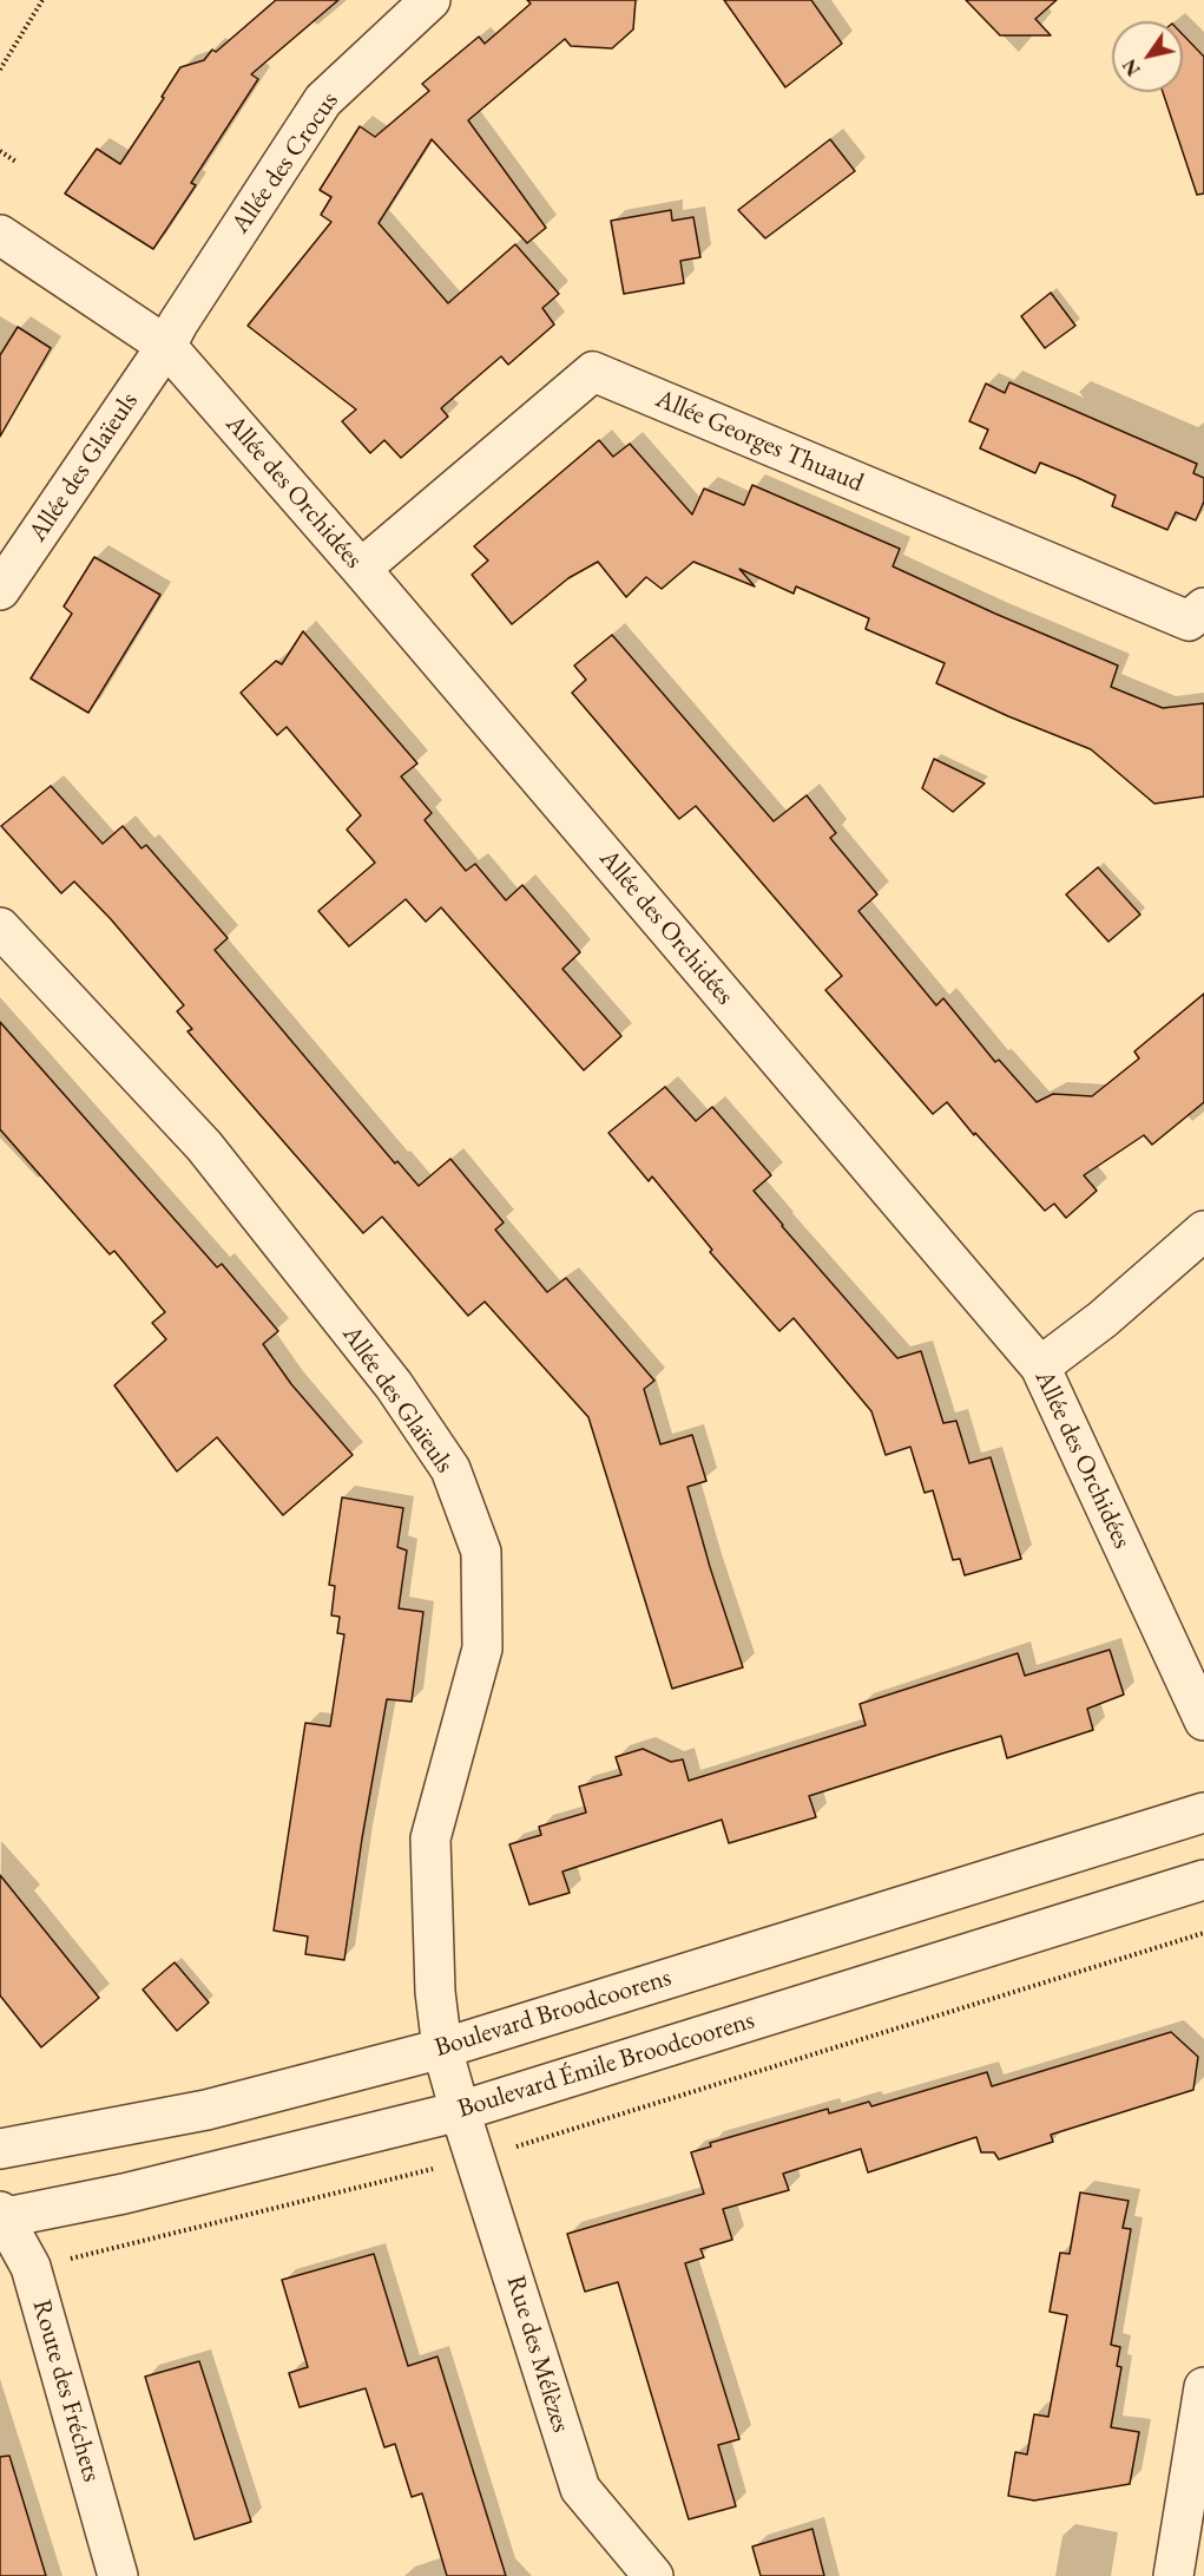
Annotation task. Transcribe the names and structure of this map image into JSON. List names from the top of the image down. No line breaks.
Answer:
{"streets":{"street":["Allée des Crocus","Allée Georges Thuaud","Allée des Glaïeuls","Allée des Orchidées","Boulevard Broodcoorens","Boulevard Émile Broodcoorens","Rue des Mélèzes","Route des Fréchets"]},"crossings":[["Allée des Crocus","Allée des Glaïeuls"],["Allée des Crocus","Allée des Orchidées"],["Allée Georges Thuaud","Allée des Orchidées"],["Allée des Glaïeuls","Allée des Orchidées"],["Allée des Glaïeuls","Boulevard Broodcoorens"],["Allée des Glaïeuls","Boulevard Émile Broodcoorens"],["Allée des Glaïeuls","Rue des Mélèzes"],["Boulevard Émile Broodcoorens","Rue des Mélèzes"],["Boulevard Émile Broodcoorens","Route des Fréchets"]],"north":"bottom left"}
